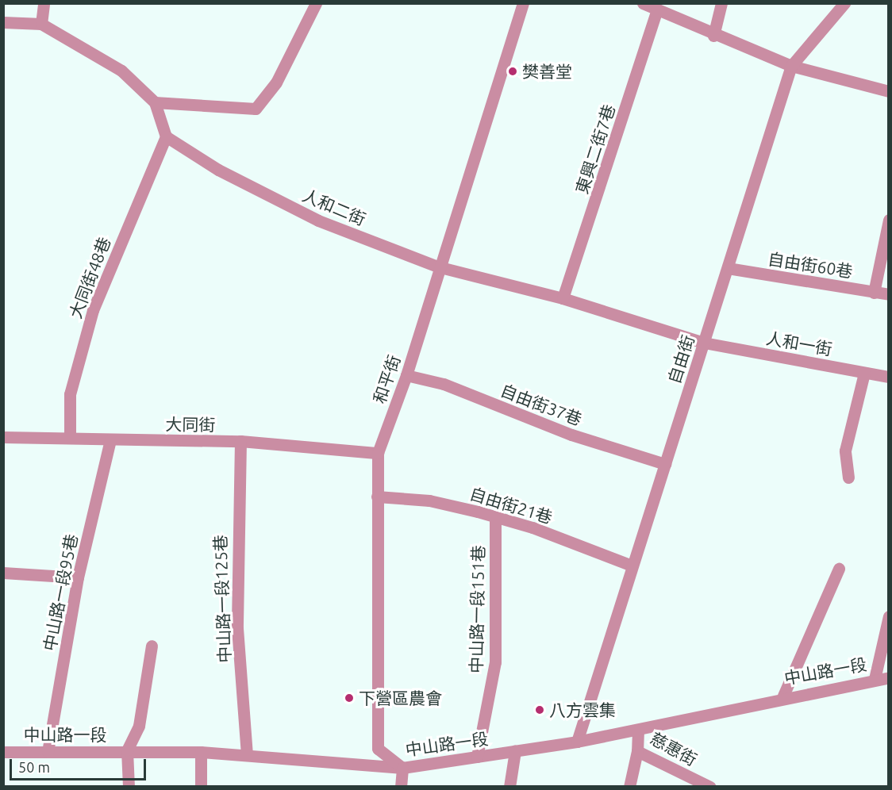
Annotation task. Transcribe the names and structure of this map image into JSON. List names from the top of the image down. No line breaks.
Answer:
{"streets":{"street":["東興二街7巷","人和二街","自由街60巷","大同街48巷","人和一街","自由街","和平街","自由街37巷","大同街","自由街21巷","中山路一段95巷","中山路一段125巷","中山路一段151巷","中山路一段","慈惠街"]},"crossings":[["東興二街7巷","人和二街"],["人和二街","大同街48巷"],["人和二街","人和一街"],["人和二街","自由街"],["人和二街","和平街"],["自由街60巷","自由街"],["大同街48巷","大同街"],["人和一街","自由街"],["自由街","自由街37巷"],["自由街","自由街21巷"],["自由街","中山路一段"],["和平街","自由街37巷"],["和平街","大同街"],["和平街","自由街21巷"],["和平街","中山路一段"],["大同街","中山路一段95巷"],["大同街","中山路一段125巷"],["自由街21巷","中山路一段151巷"],["中山路一段95巷","中山路一段"],["中山路一段125巷","中山路一段"],["中山路一段151巷","中山路一段"],["中山路一段","慈惠街"]],"places":["樊善堂","下營區農會","八方雲集"],"scale_bar":"50 m"}
